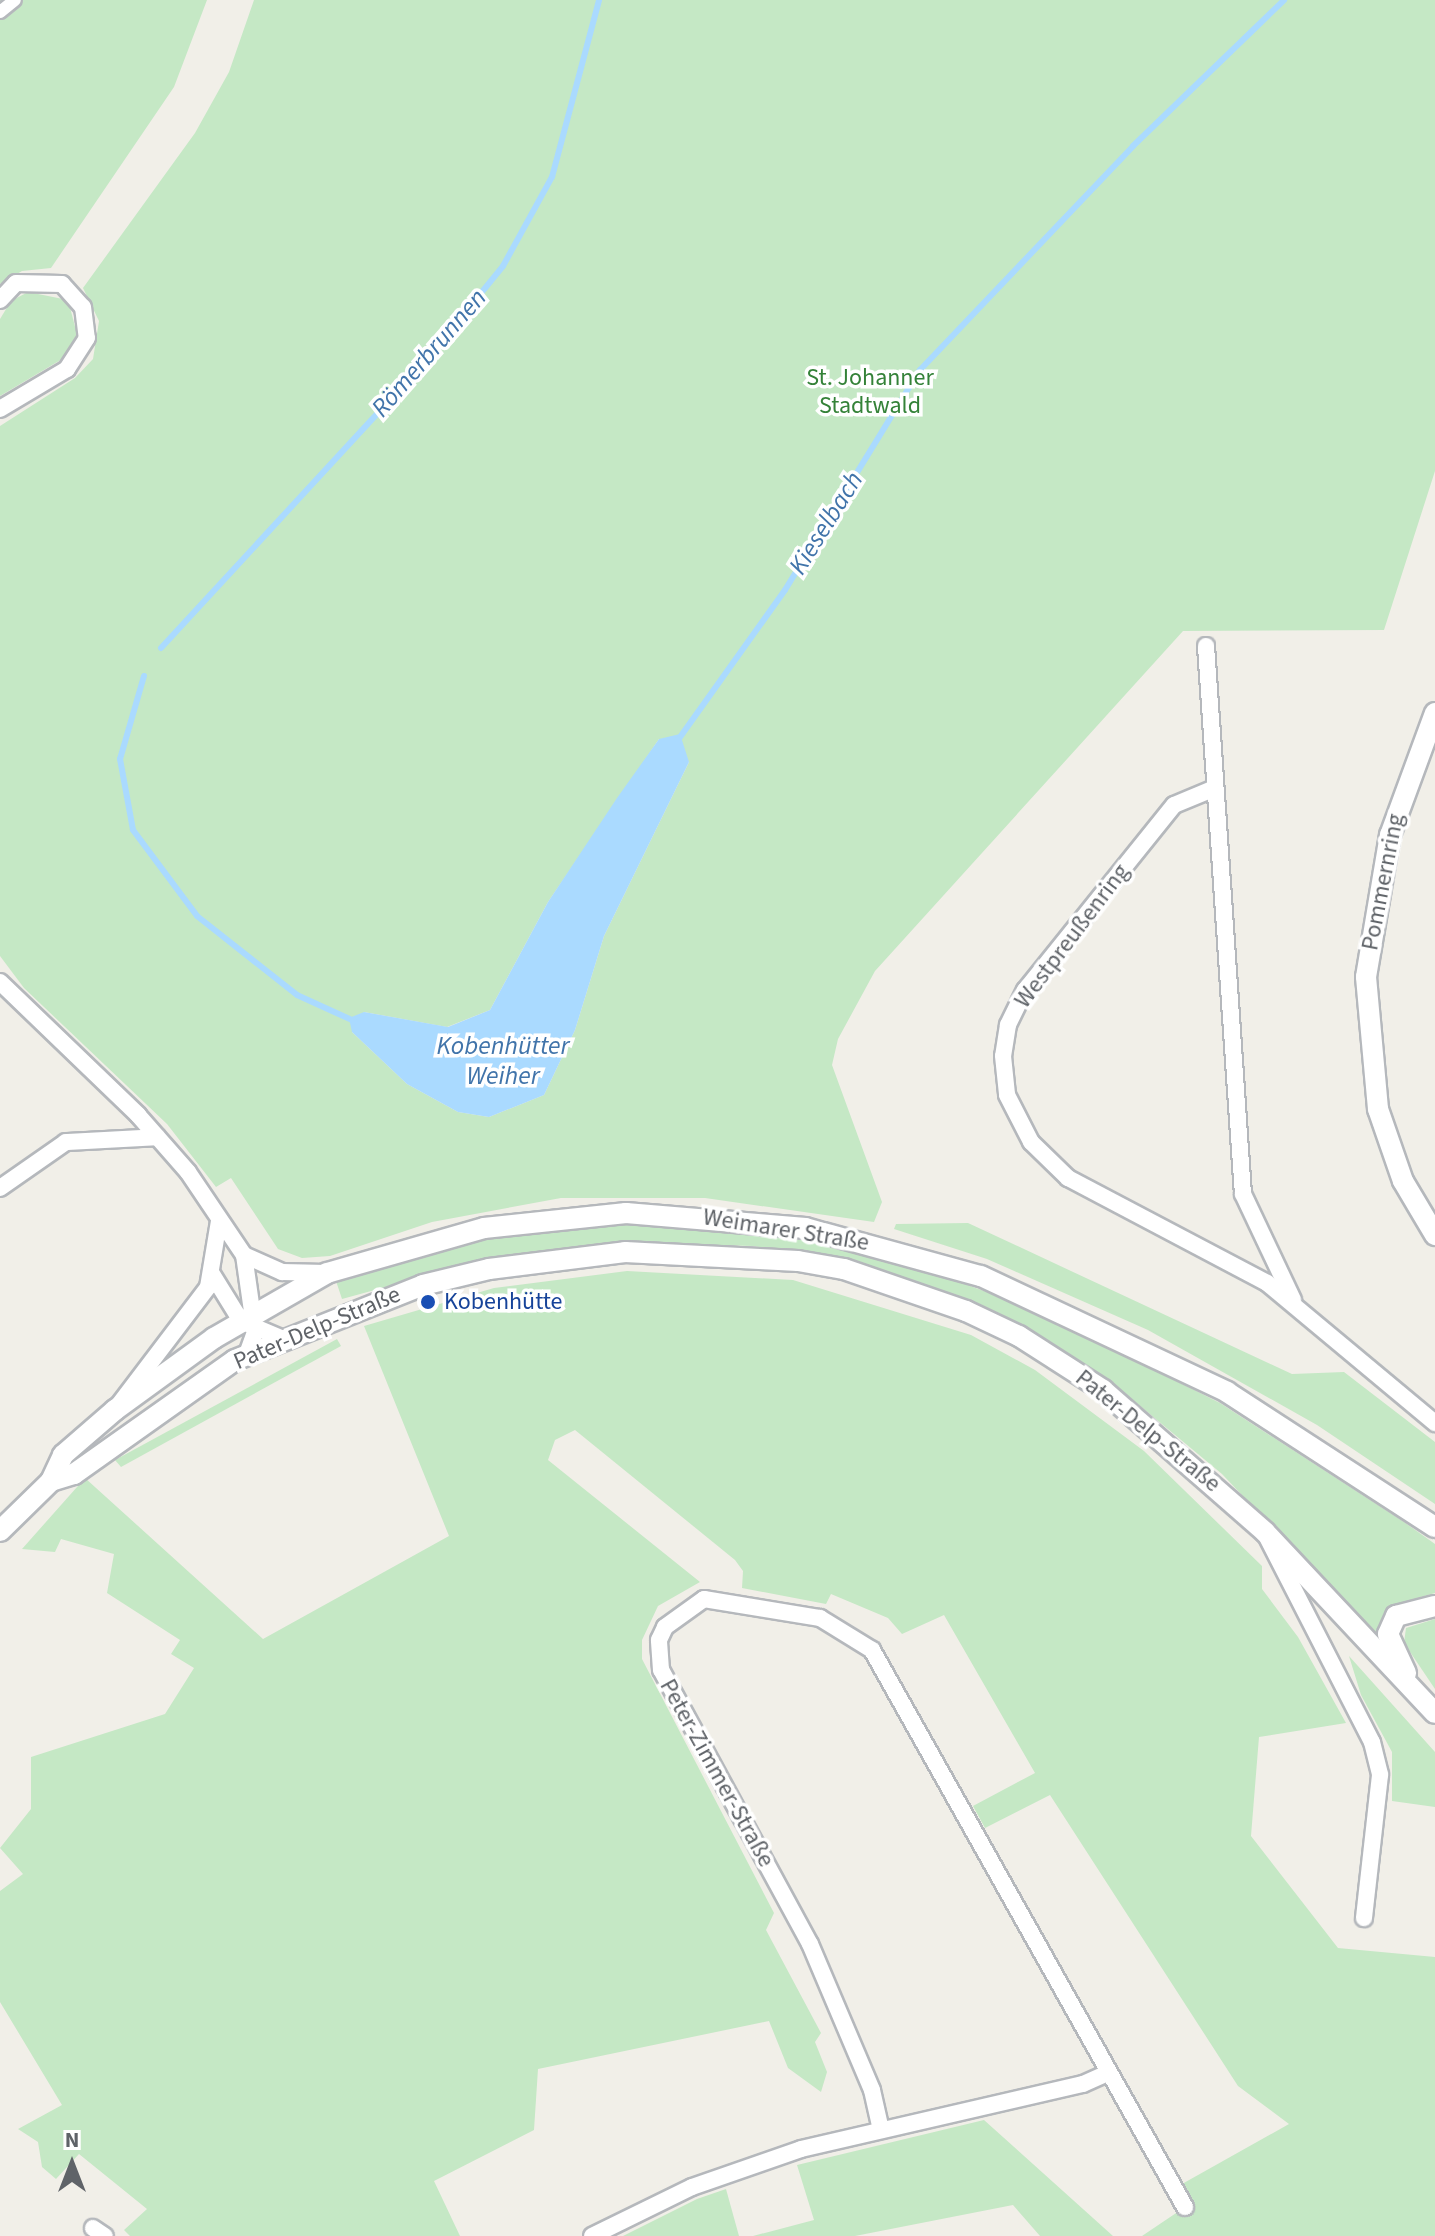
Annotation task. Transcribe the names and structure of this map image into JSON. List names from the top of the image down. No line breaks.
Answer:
{"streets":{"street":["Pommernring","Westpreußenring","Weimarer Straße","Pater-Delp-Straße","Peter-Zimmer-Straße"]},"crossings":[["Weimarer Straße","Pater-Delp-Straße"]],"water":["Römerbrunnen","Kieselbach","Kobenhütter Weiher"],"parks":["St. Johanner Stadtwald"],"places":["Kobenhütte"],"north":"top"}
